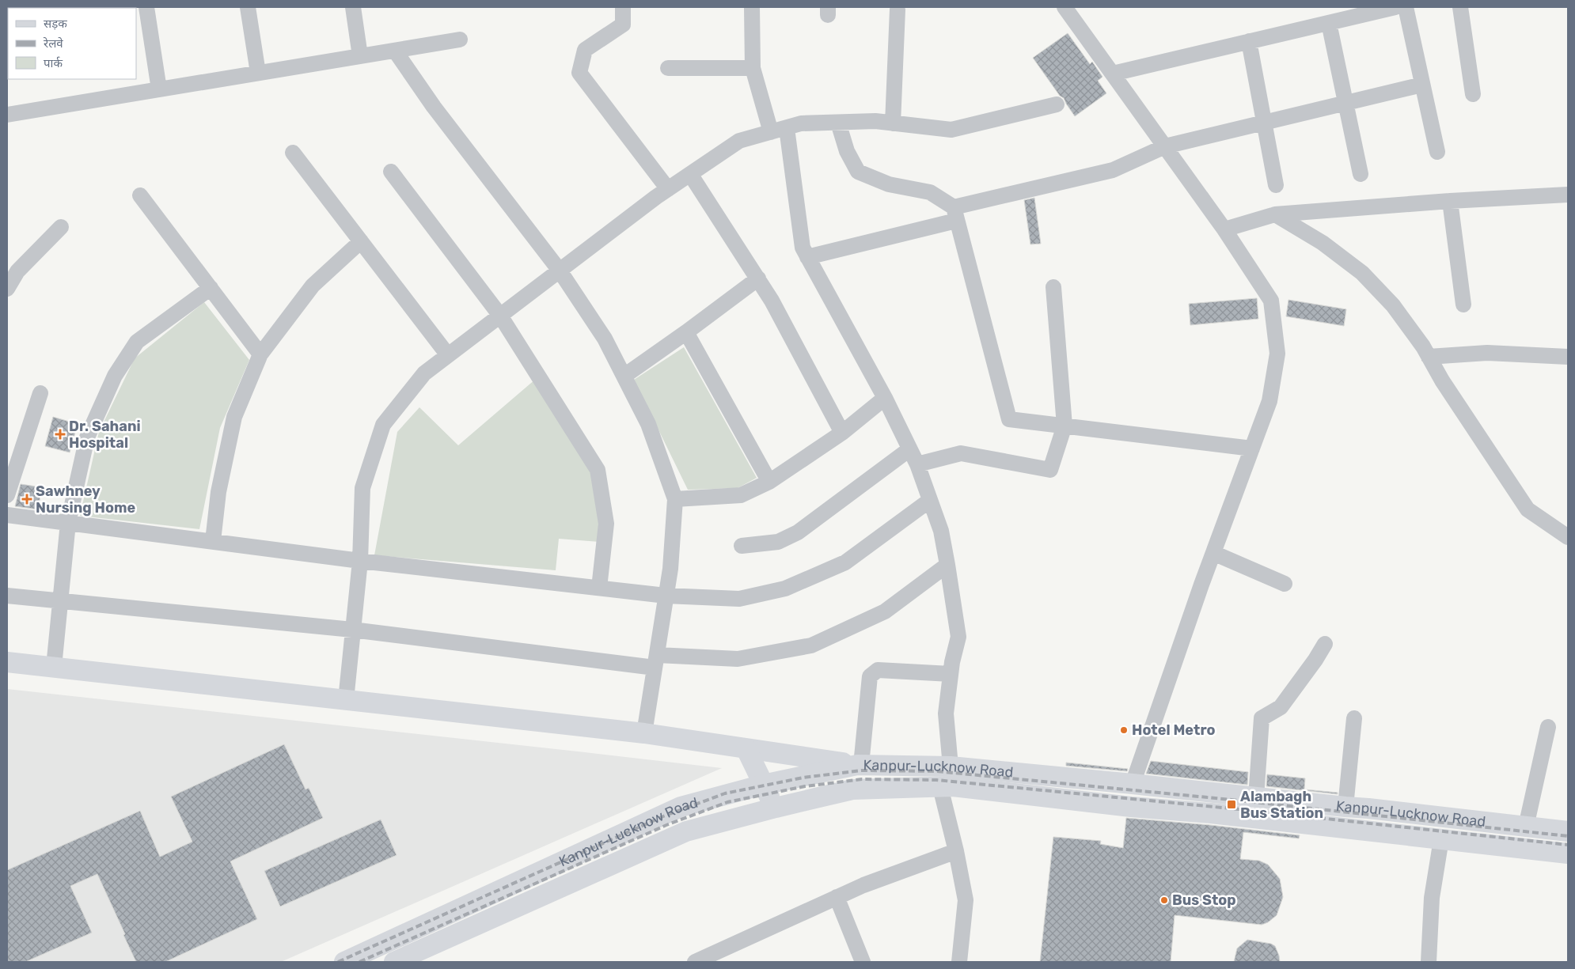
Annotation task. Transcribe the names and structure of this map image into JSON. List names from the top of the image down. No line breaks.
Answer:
{"streets":{"main road":["Kanpur-Lucknow Road"]},"places":{"health":["Dr. Sahani Hospital","Sawhney Nursing Home"],"other":["Hotel Metro","Bus Stop"],"transit":["Alambagh Bus Station"]},"legend":["सड़क","रेलवे","पार्क"]}
